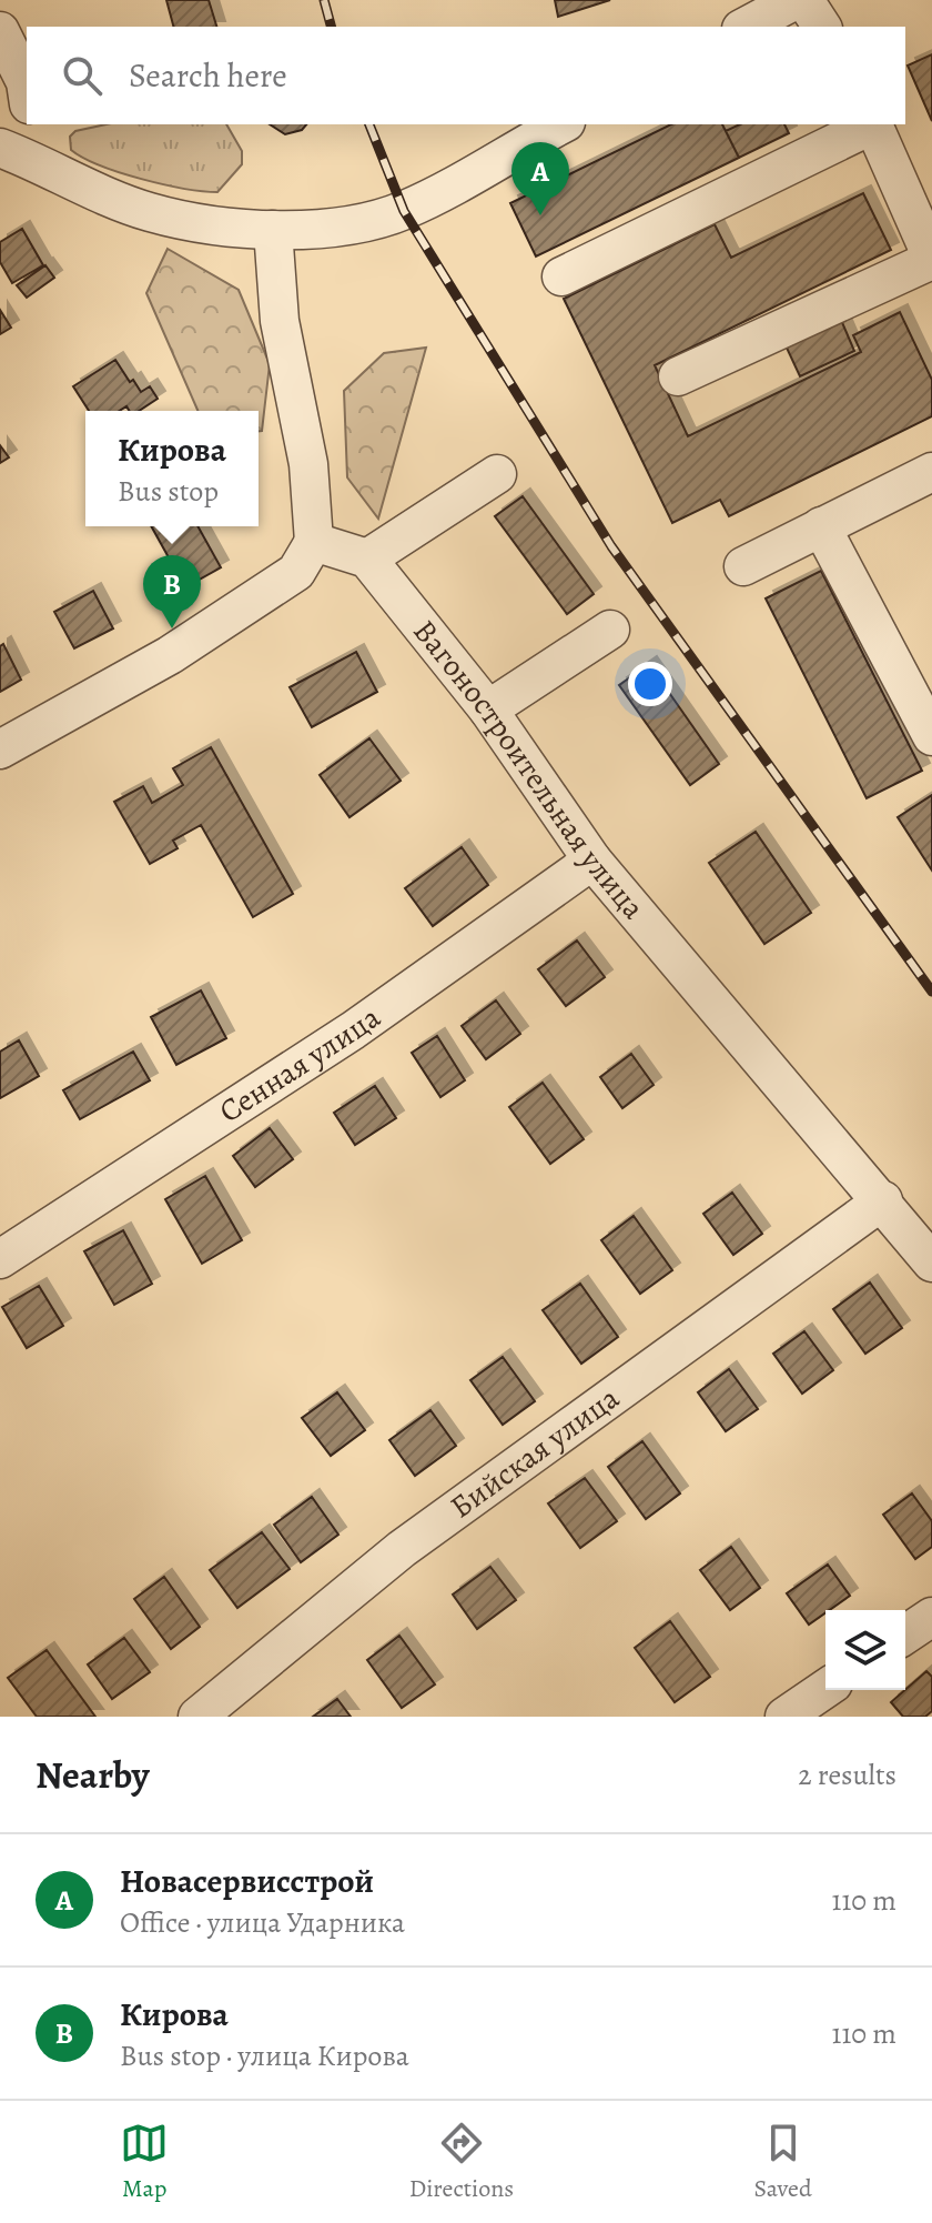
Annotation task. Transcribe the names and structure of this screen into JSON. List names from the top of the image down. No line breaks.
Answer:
{"streets":{"street":["Вагоностроительная улица","Сенная улица","Бийская улица"]},"crossings":[["Вагоностроительная улица","Сенная улица"],["Вагоностроительная улица","Бийская улица"]],"page":{"search":"Search here","pins":["A","B"],"popup":["Кирова","Bus stop"],"heading":["Nearby","2 results"],"list":[{"mark":"A","name":"Новасервисстрой","note":"Office · улица Ударника","value":"110 m"},{"mark":"B","name":"Кирова","note":"Bus stop · улица Кирова","value":"110 m"}],"nav":["Map","Directions","Saved"]}}
